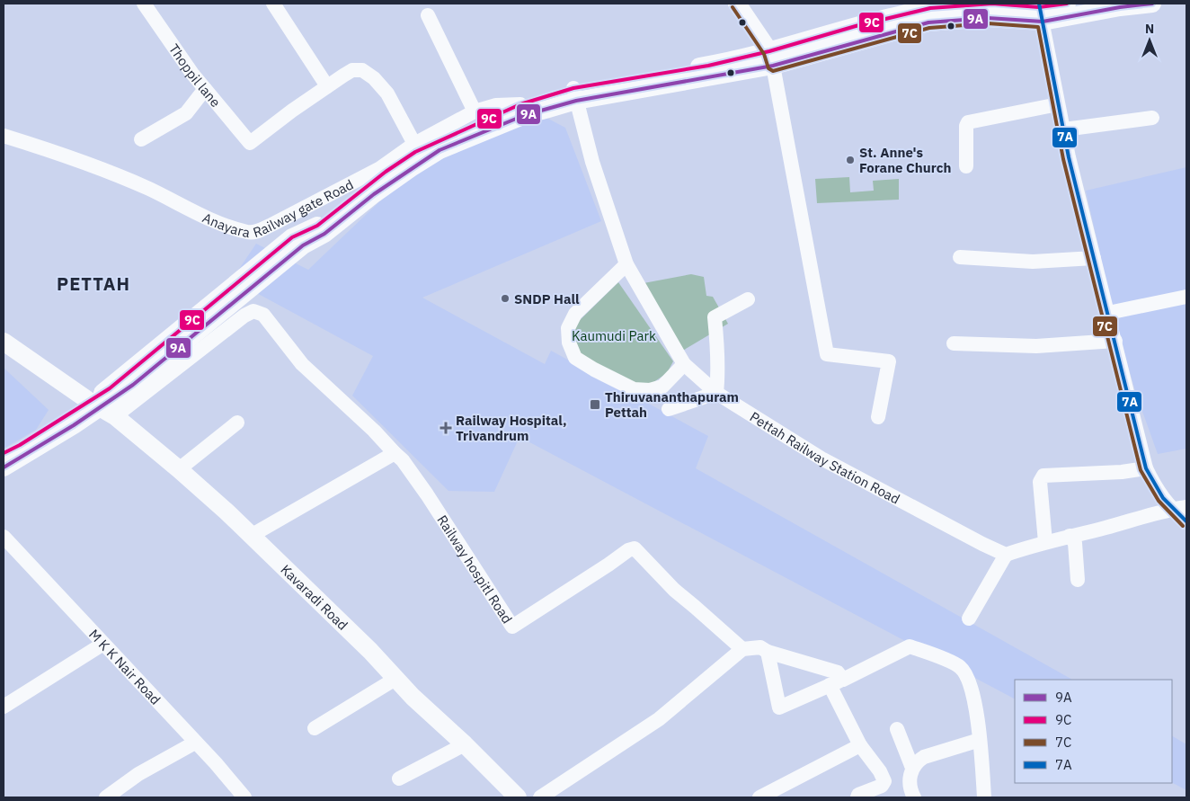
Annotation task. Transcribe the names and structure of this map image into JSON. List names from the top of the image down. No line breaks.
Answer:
{"streets":{"main road":["Kavaradi Road"],"street":["Thoppil lane","Anayara Railway gate Road","Pettah Railway Station Road","Railway hospitl Road","M K K Nair Road"]},"districts":["PETTAH"],"parks":["Kaumudi Park"],"places":{"other":["St. Anne's Forane Church","SNDP Hall"],"transit":["Thiruvananthapuram Pettah"],"health":["Railway Hospital, Trivandrum"]},"lines":["transit line 9A","transit line 9C","transit line 7A","transit line 7C"],"legend":["9A","9C","7C","7A"],"north":"top"}
